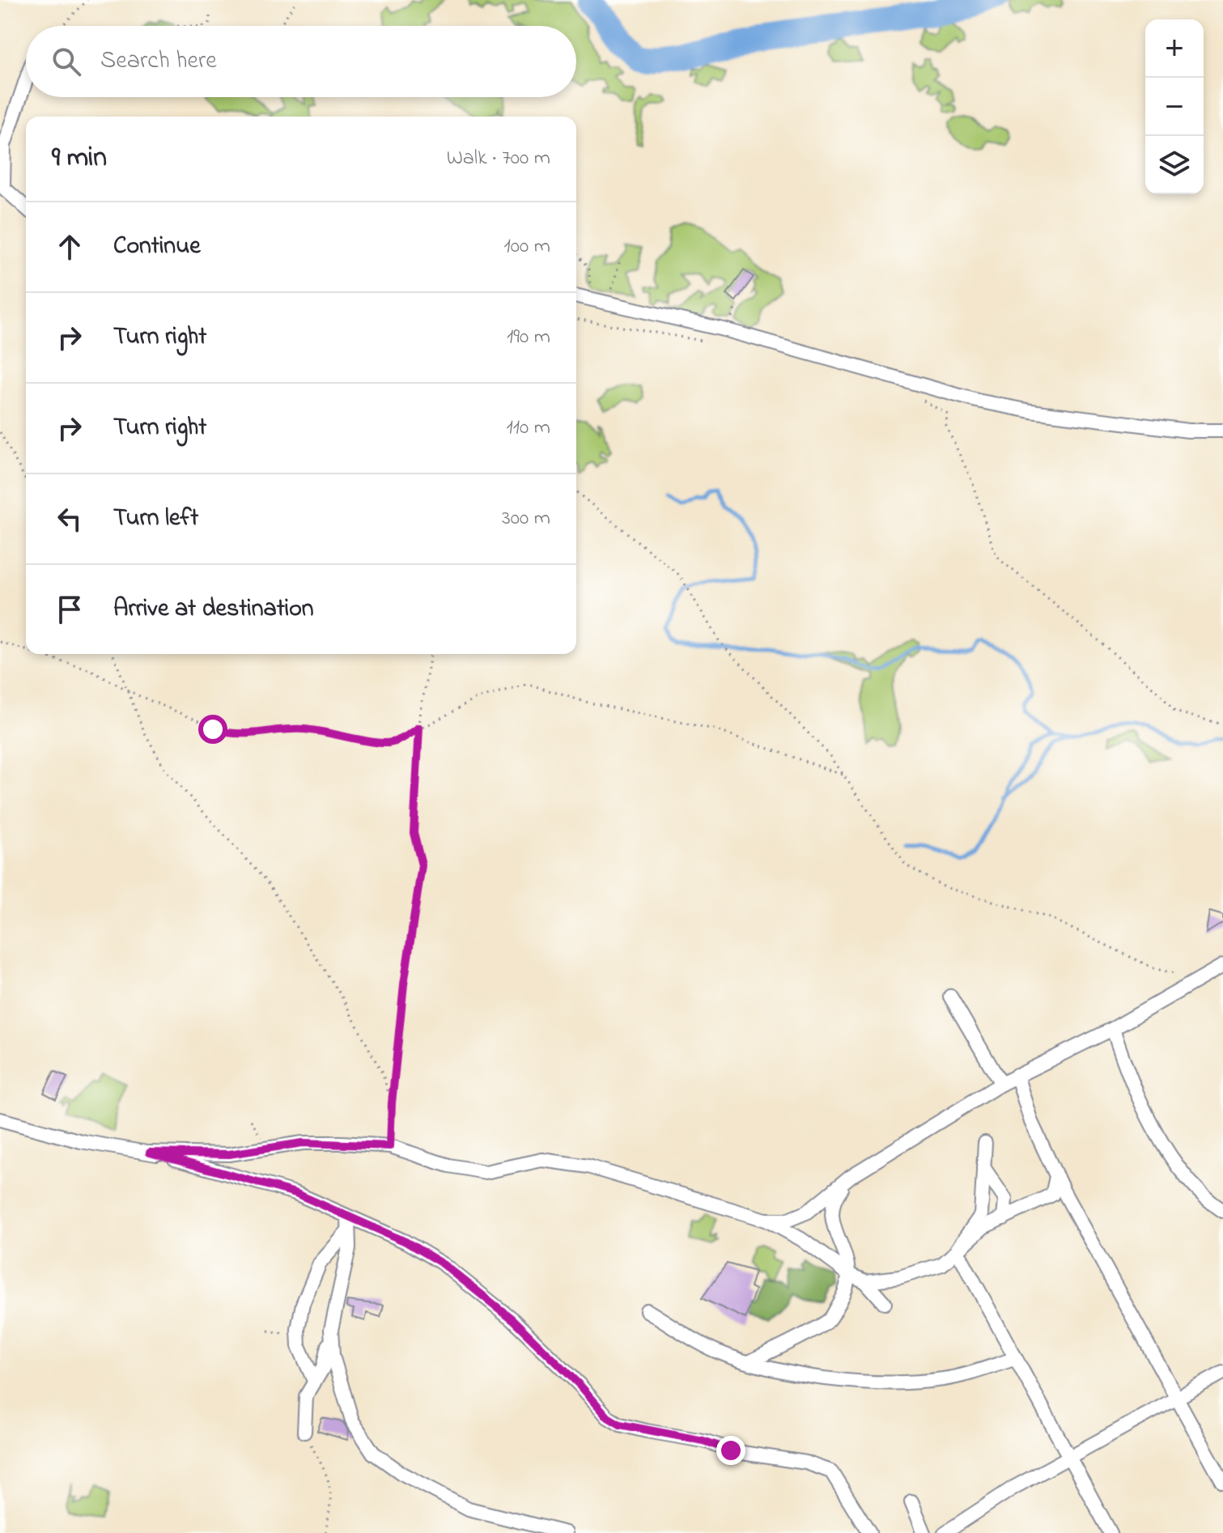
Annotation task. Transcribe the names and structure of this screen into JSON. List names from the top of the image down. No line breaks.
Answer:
{"page":{"map_buttons":["+","−"],"search":"Search here","heading":["9 min","Walk · 700 m"],"list":[["Continue","100 m"],["Turn right","190 m"],["Turn right","110 m"],["Turn left","300 m"],"Arrive at destination"]}}
